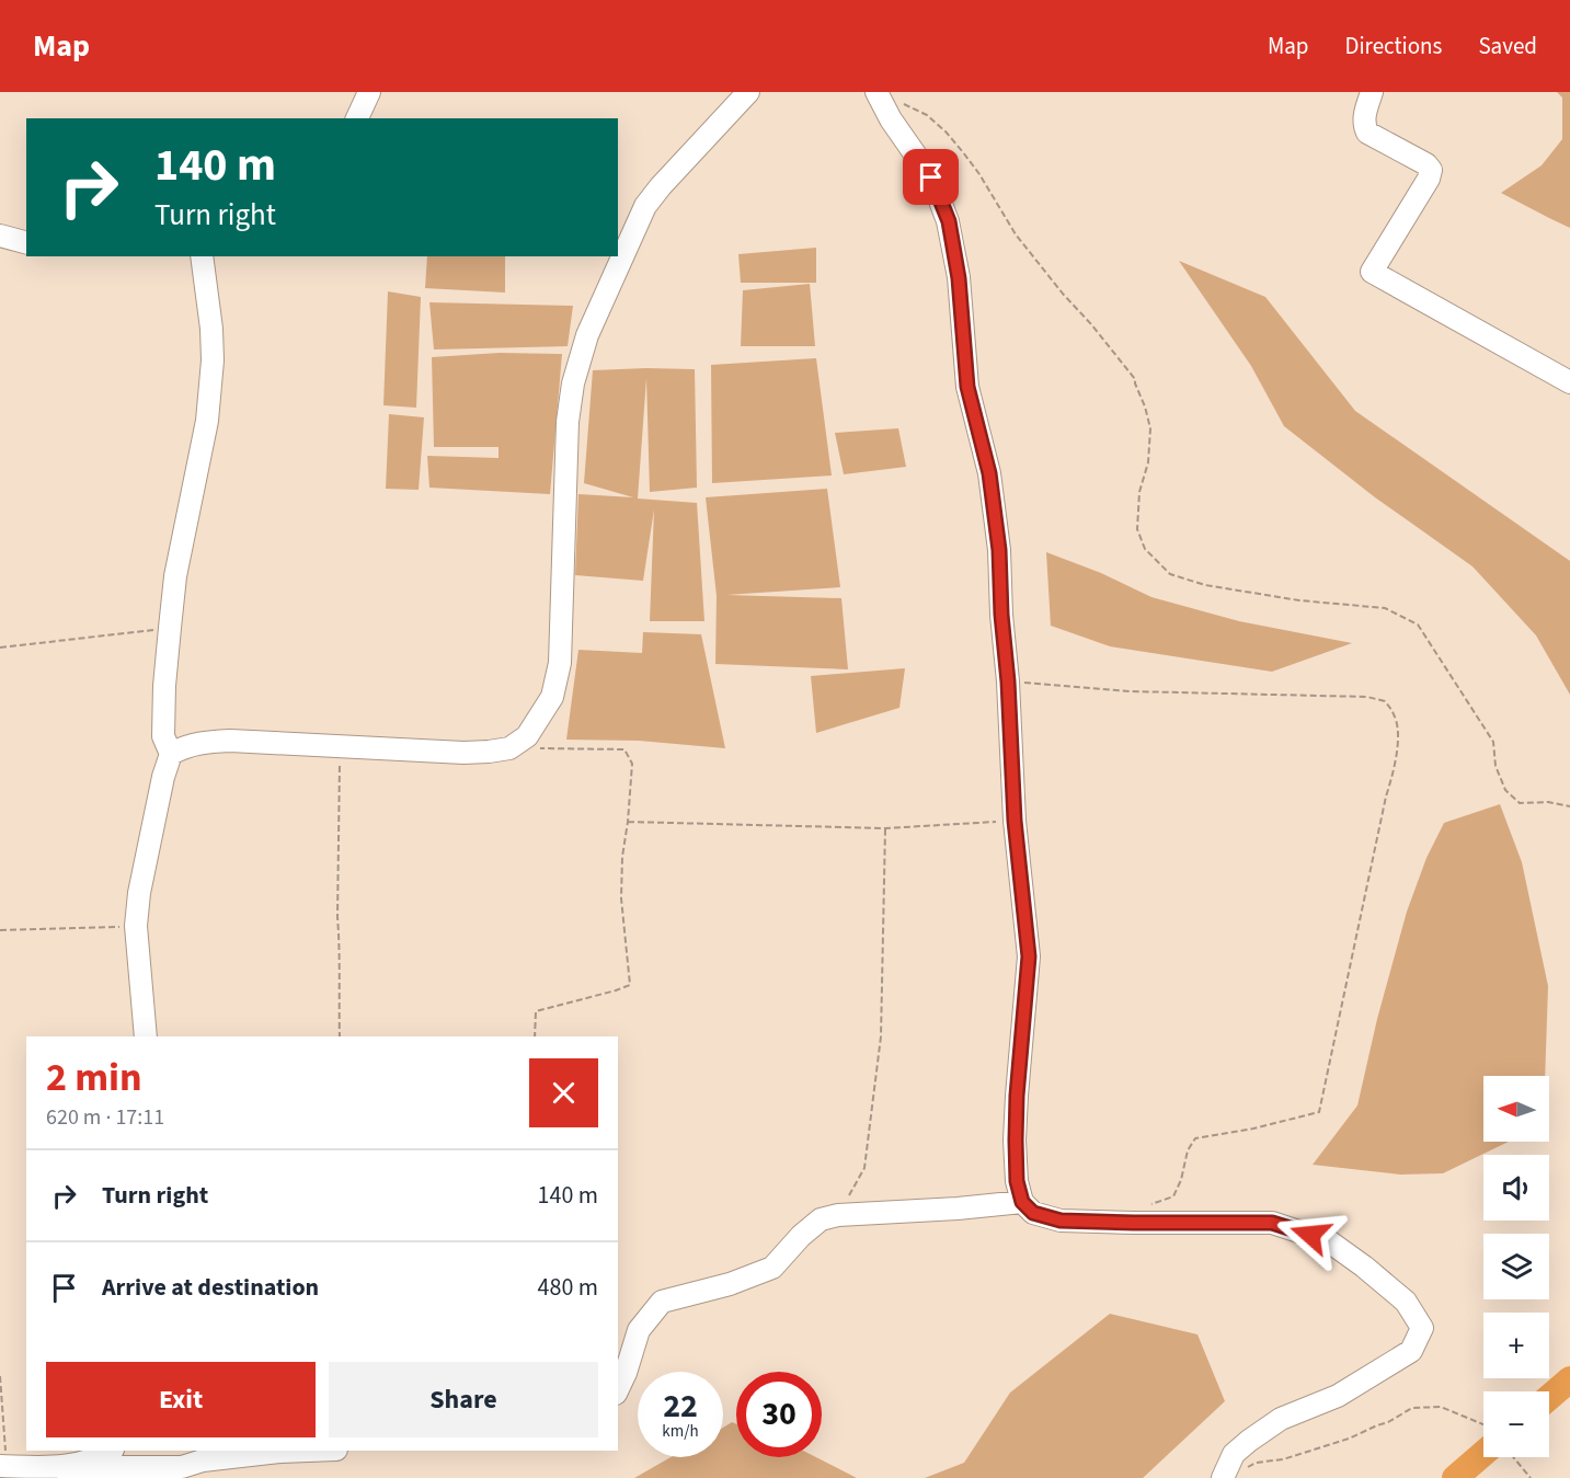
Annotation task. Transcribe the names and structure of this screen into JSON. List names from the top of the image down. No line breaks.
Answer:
{"north":"left","page":{"header":"Map","nav":["Map","Directions","Saved"],"turn":["140 m","Turn right"],"heading":["2 min","620 m · 17:11"],"map_buttons":["+","−"],"list":[{"name":"Turn right","value":"140 m"},{"name":"Arrive at destination","value":"480 m"}],"buttons":["Exit","Share"],"speed":"22 km/h","limit":"30"}}
